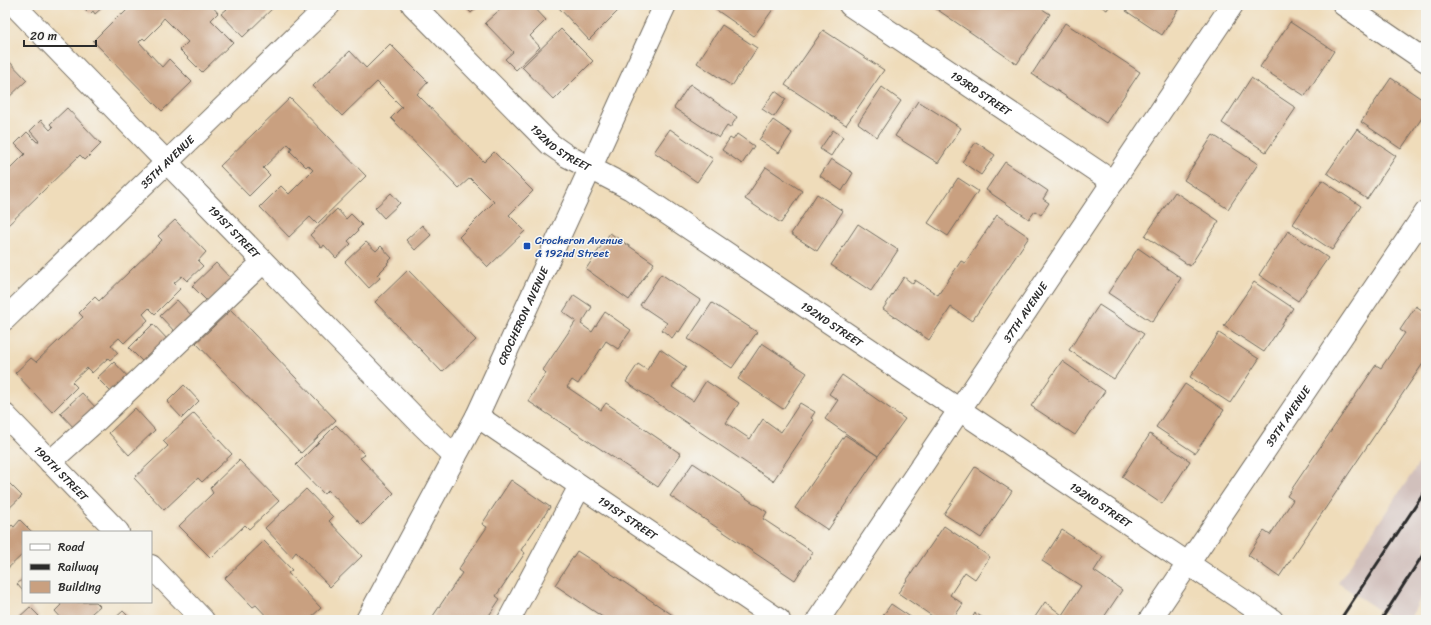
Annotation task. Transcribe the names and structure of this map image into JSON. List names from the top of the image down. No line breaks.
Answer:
{"streets":{"street":["193RD STREET","192ND STREET","35TH AVENUE","191ST STREET","37TH AVENUE","CROCHERON AVENUE","39TH AVENUE","190TH STREET"]},"crossings":[["193RD STREET","37TH AVENUE"],["192ND STREET","37TH AVENUE"],["192ND STREET","CROCHERON AVENUE"],["192ND STREET","39TH AVENUE"],["35TH AVENUE","191ST STREET"],["191ST STREET","CROCHERON AVENUE"]],"places":{"transit":["Crocheron Avenue & 192nd Street"]},"legend":["Road","Railway","Building"],"scale_bar":"20 m"}
